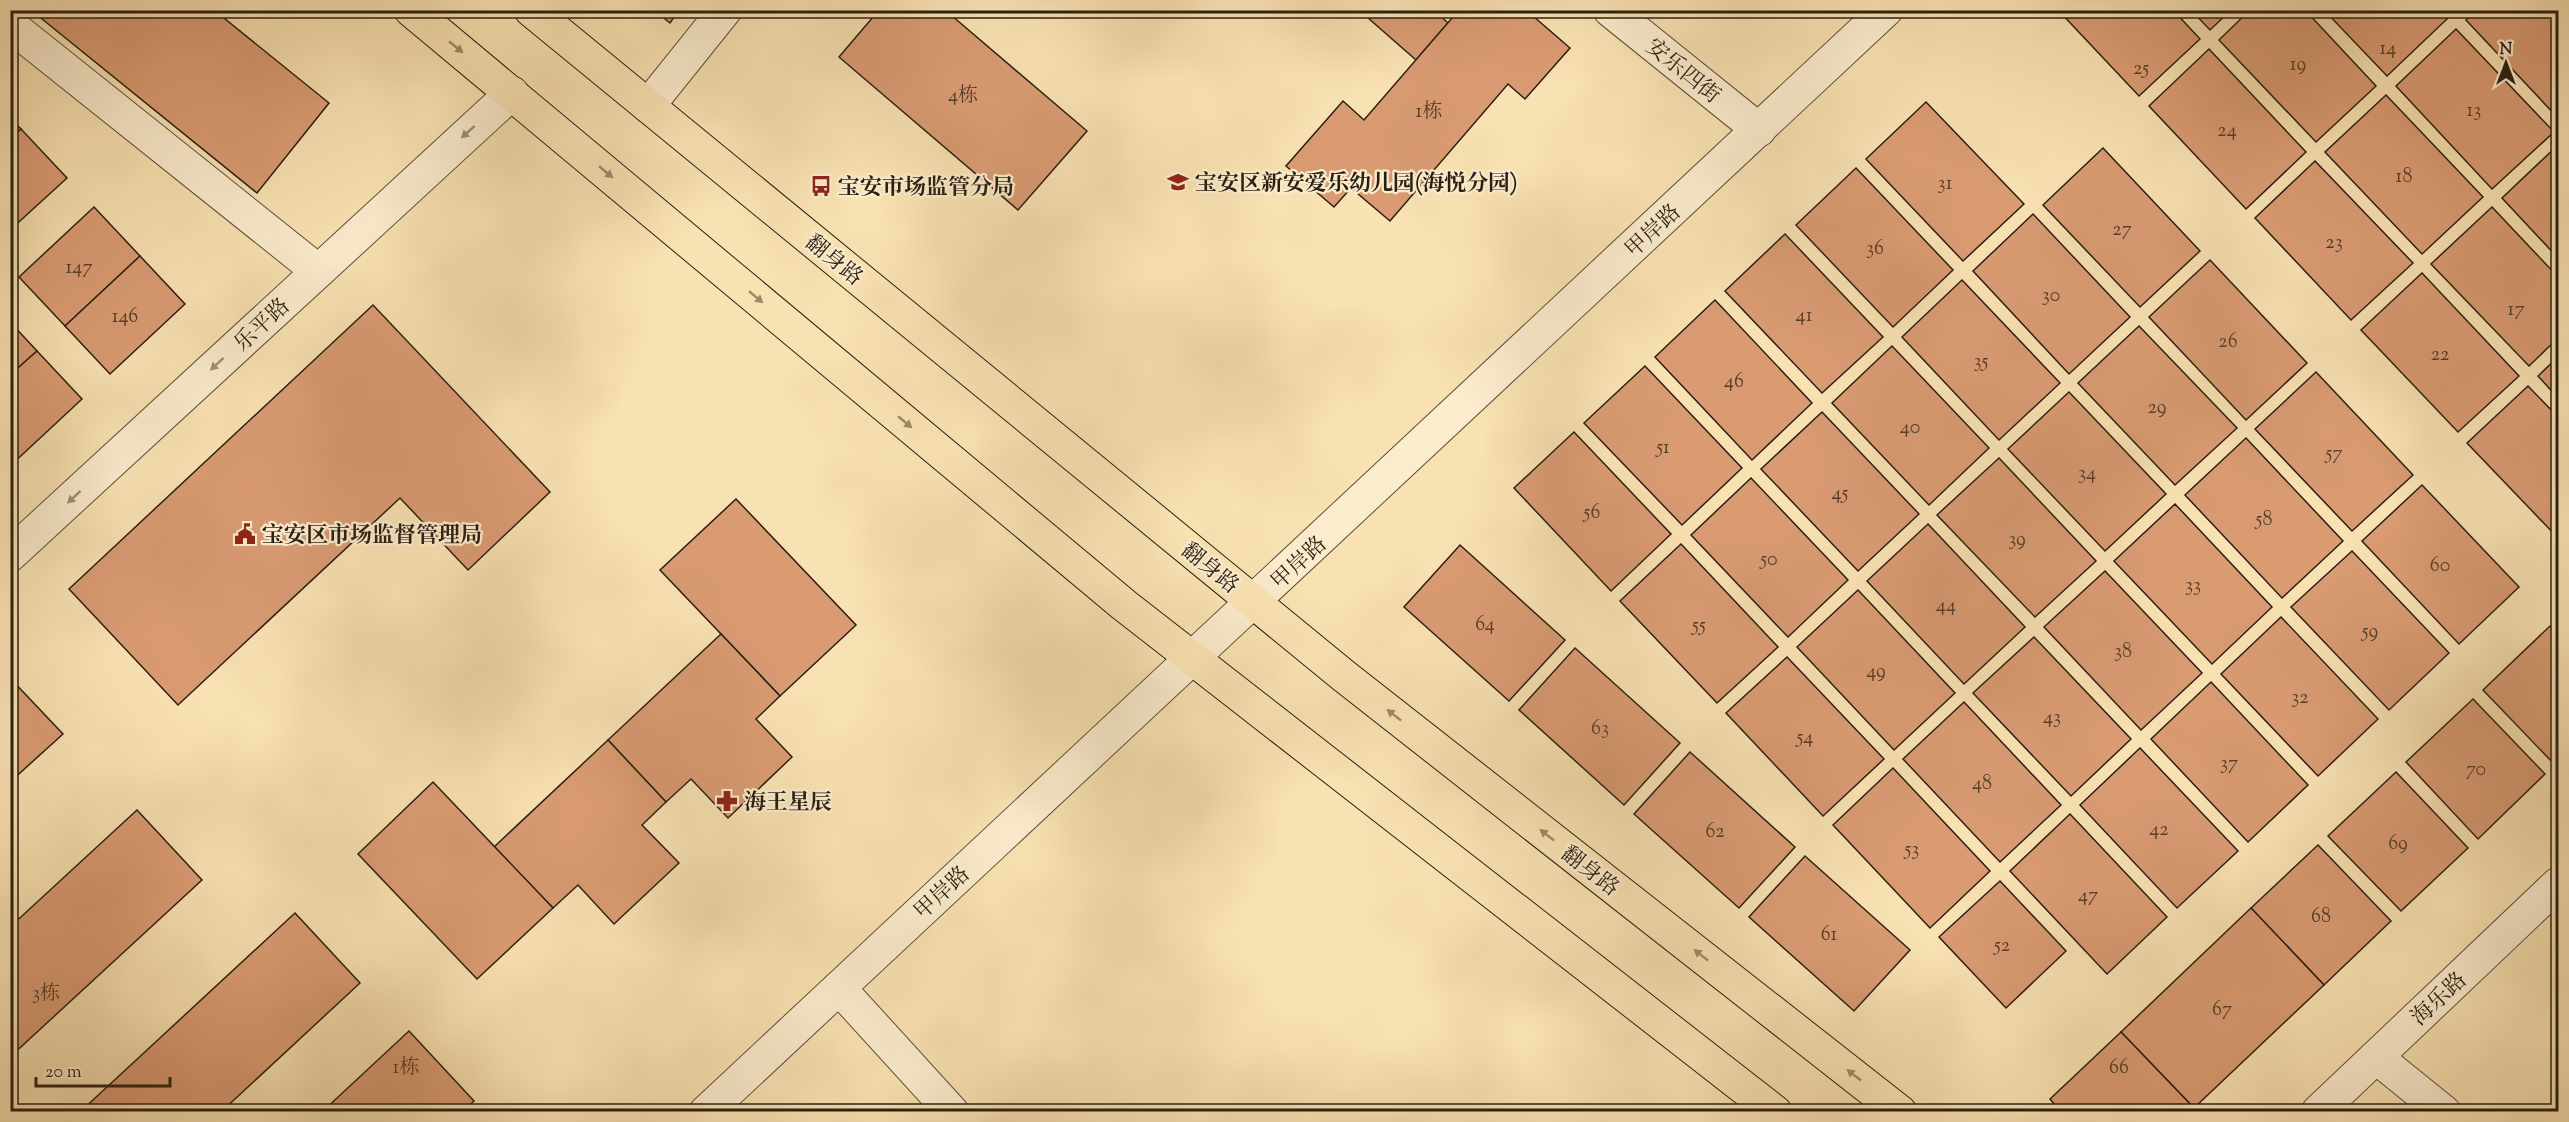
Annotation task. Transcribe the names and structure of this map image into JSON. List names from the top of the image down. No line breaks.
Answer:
{"streets":{"main road":["翻身路"],"street":["安乐四街","甲岸路","乐平路","海乐路"]},"crossings":[["安乐四街","甲岸路"],["甲岸路","翻身路"]],"one_way":["乐平路"],"places":{"school or university":["宝安区新安爱乐幼儿园(海悦分园)"],"bus stop":["宝安市场监管分局"],"public building":["宝安区市场监督管理局"],"pharmacy":["海王星辰"]},"house_numbers":["14","19","25","4栋","13","1栋","24","18","31","27","23","36","147","30","17","41","146","26","22","35","46","29","40","51","57","34","45","56","58","39","50","60","33","44","64","55","59","38","49","32","43","63","54","37","70","48","42","62","69","53","47","68","61","52","3栋","67","1栋","66"],"scale_bar":"20 m","north":"top"}
